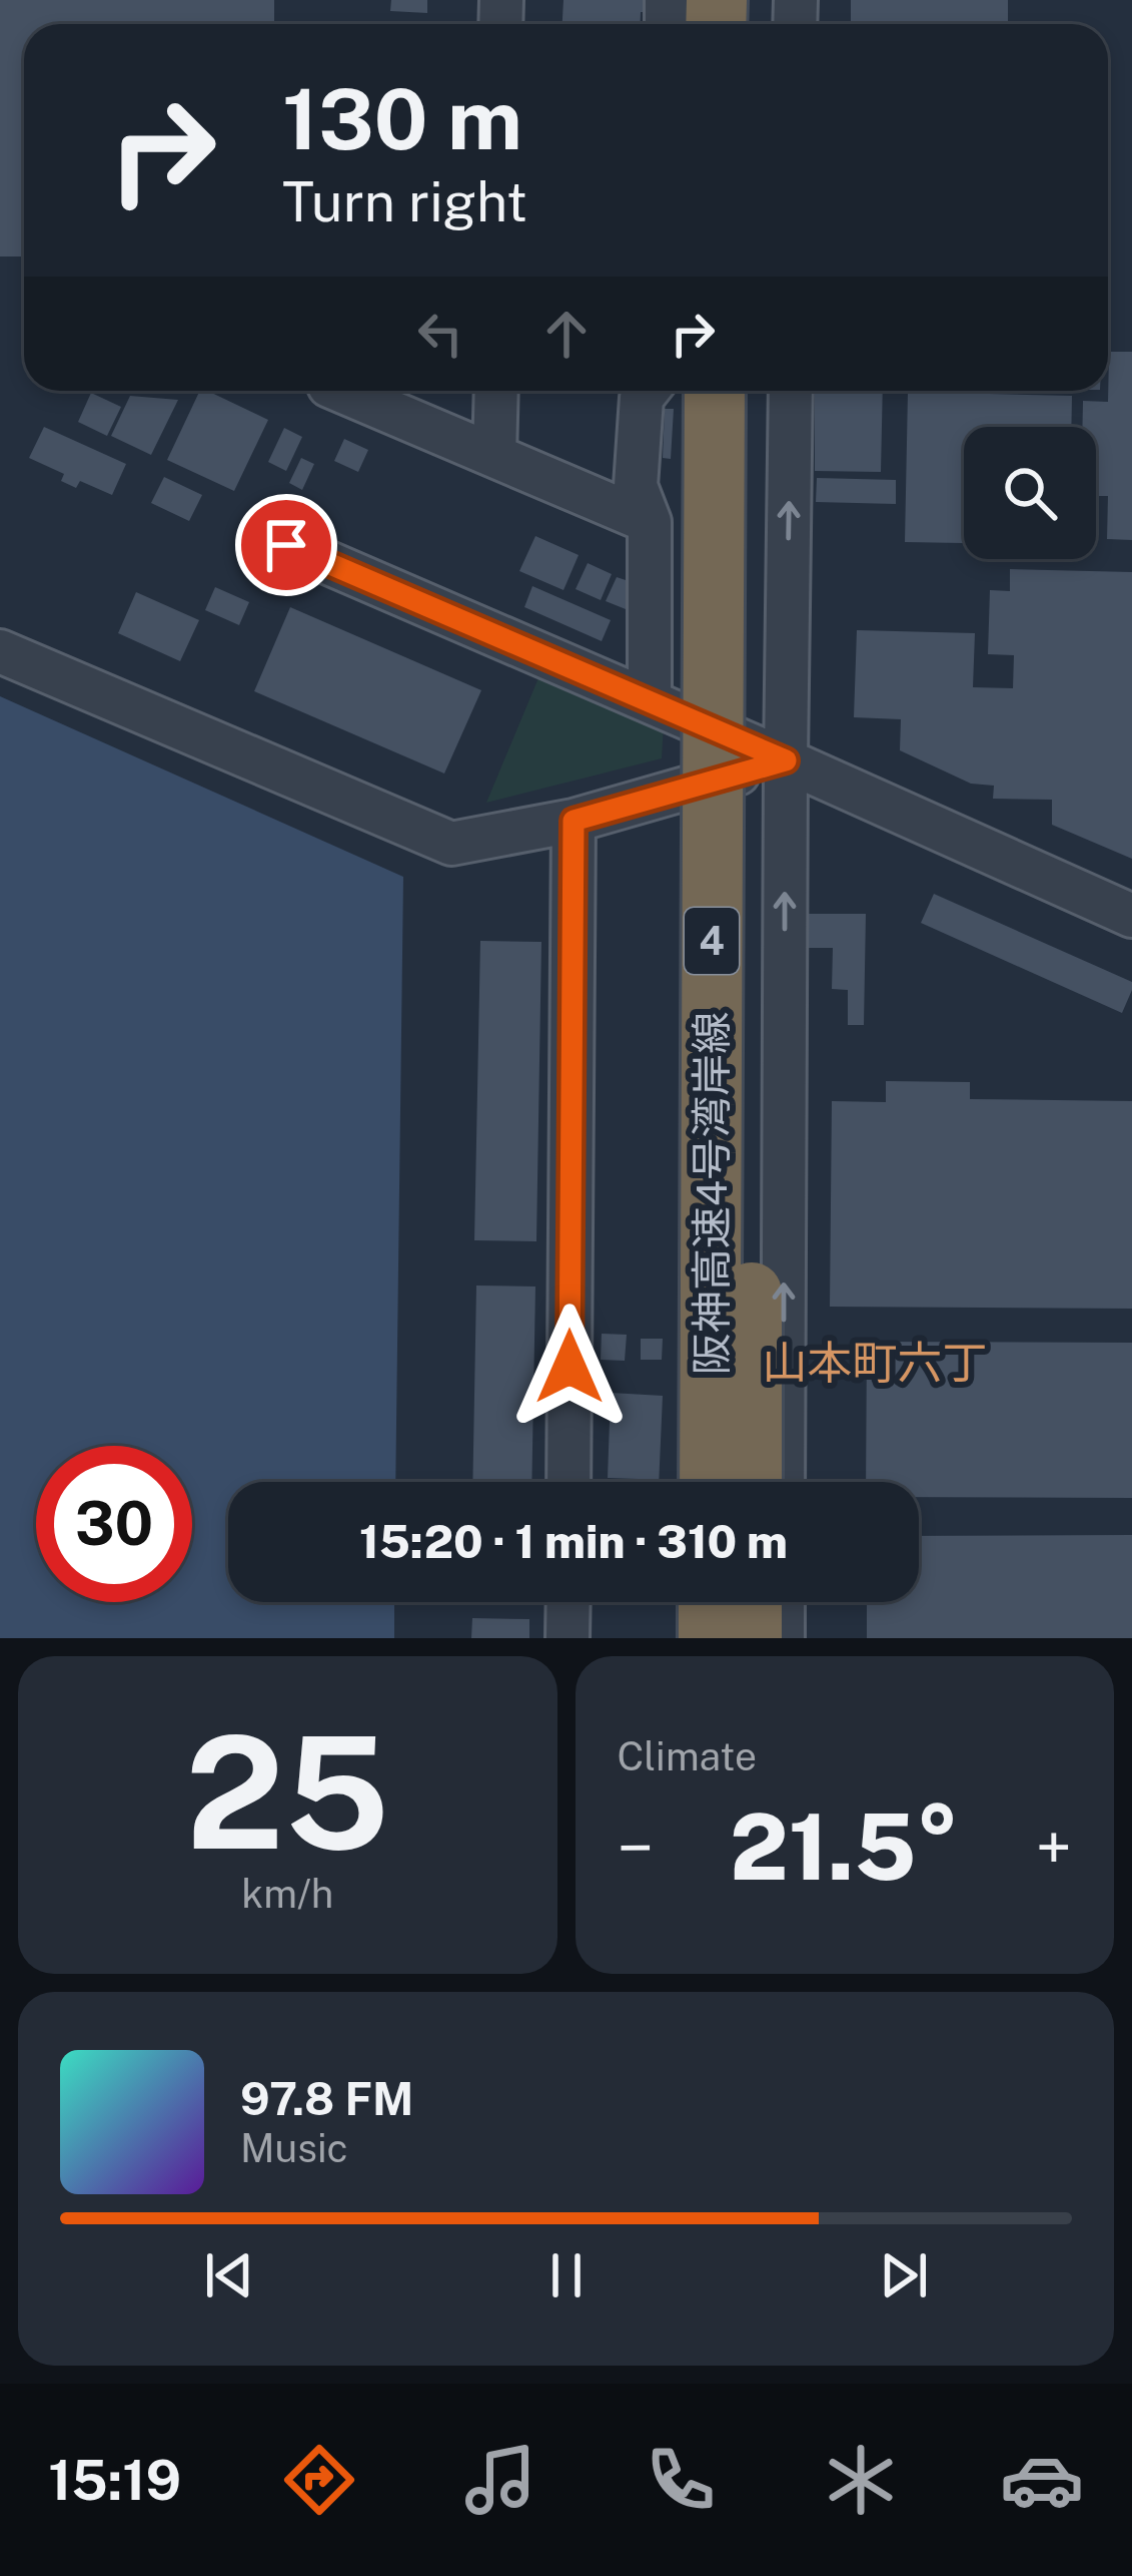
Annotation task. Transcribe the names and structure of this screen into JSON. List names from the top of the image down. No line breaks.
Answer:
{"streets":{"highway":["4","阪神高速4号湾岸線"]},"districts":["山本町六丁"],"page":{"turn":["130 m","Turn right"],"limit":"30","trip":"15:20 · 1 min · 310 m","tile":[["25","km/h"],"Climate"],"heat":["−","21.5°","+"],"song":["97.8 FM","Music"],"tabs":"15:19"}}
